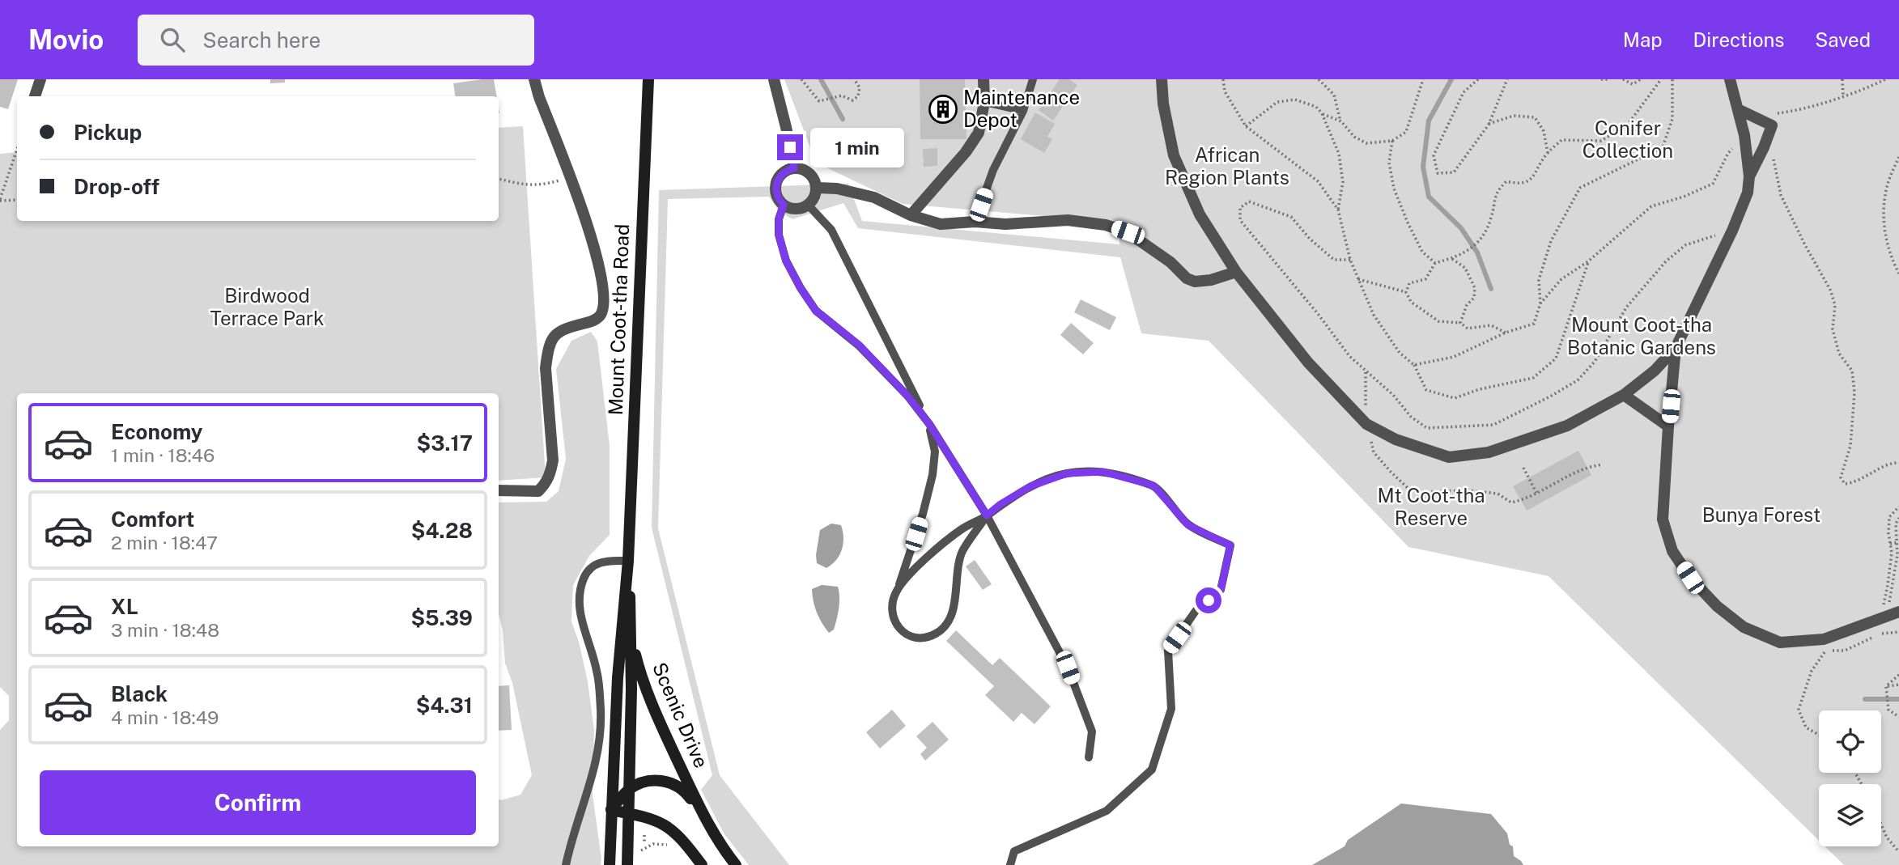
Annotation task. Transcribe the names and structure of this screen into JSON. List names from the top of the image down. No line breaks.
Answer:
{"streets":{"main road":["Mount Coot-tha Road","Scenic Drive"]},"crossings":[["Mount Coot-tha Road","Scenic Drive"]],"parks":["Conifer Collection","African Region Plants","Birdwood Terrace Park","Mount Coot-tha Botanic Gardens","Mt Coot-tha Reserve","Bunya Forest"],"places":{"building":["Maintenance Depot"]},"page":{"header":"Movio","search":"Search here","nav":["Map","Directions","Saved"],"banner":["Pickup","Drop-off"],"bubble":"1 min","list":[{"name":"Economy","note":"1 min · 18:46","value":"$3.17"},{"name":"Comfort","note":"2 min · 18:47","value":"$4.28"},{"name":"XL","note":"3 min · 18:48","value":"$5.39"},{"name":"Black","note":"4 min · 18:49","value":"$4.31"}],"buttons":"Confirm"}}
